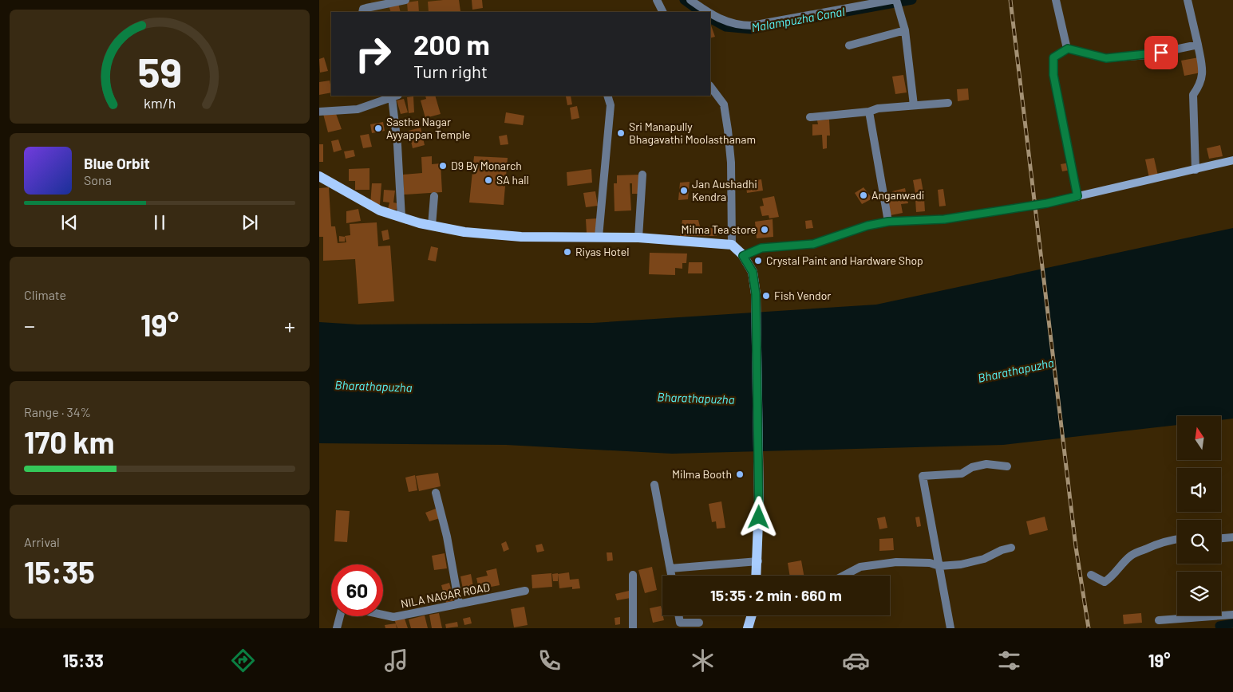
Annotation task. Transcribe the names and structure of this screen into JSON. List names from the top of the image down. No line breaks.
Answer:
{"streets":{"street":["NILA NAGAR ROAD"]},"water":["Malampuzha Canal","Bharathapuzha"],"places":["Sastha Nagar Ayyappan Temple","Sri Manapully Bhagavathi Moolasthanam","D9 By Monarch","SA hall","Jan Aushadhi Kendra","Anganwadi","Milma Tea store","Riyas Hotel","Crystal Paint and Hardware Shop","Fish Vendor","Milma Booth"],"north":"top","page":{"turn":["200 m","Turn right"],"song":["Blue Orbit","Sona"],"tile":["Climate",["Range · 34%","170 km"],["Arrival","15:35"]],"heat":["−","19°","+"],"limit":"60","trip":"15:35 · 2 min · 660 m","tabs":["15:33","19°"],"gauge":["59","km/h"]}}
